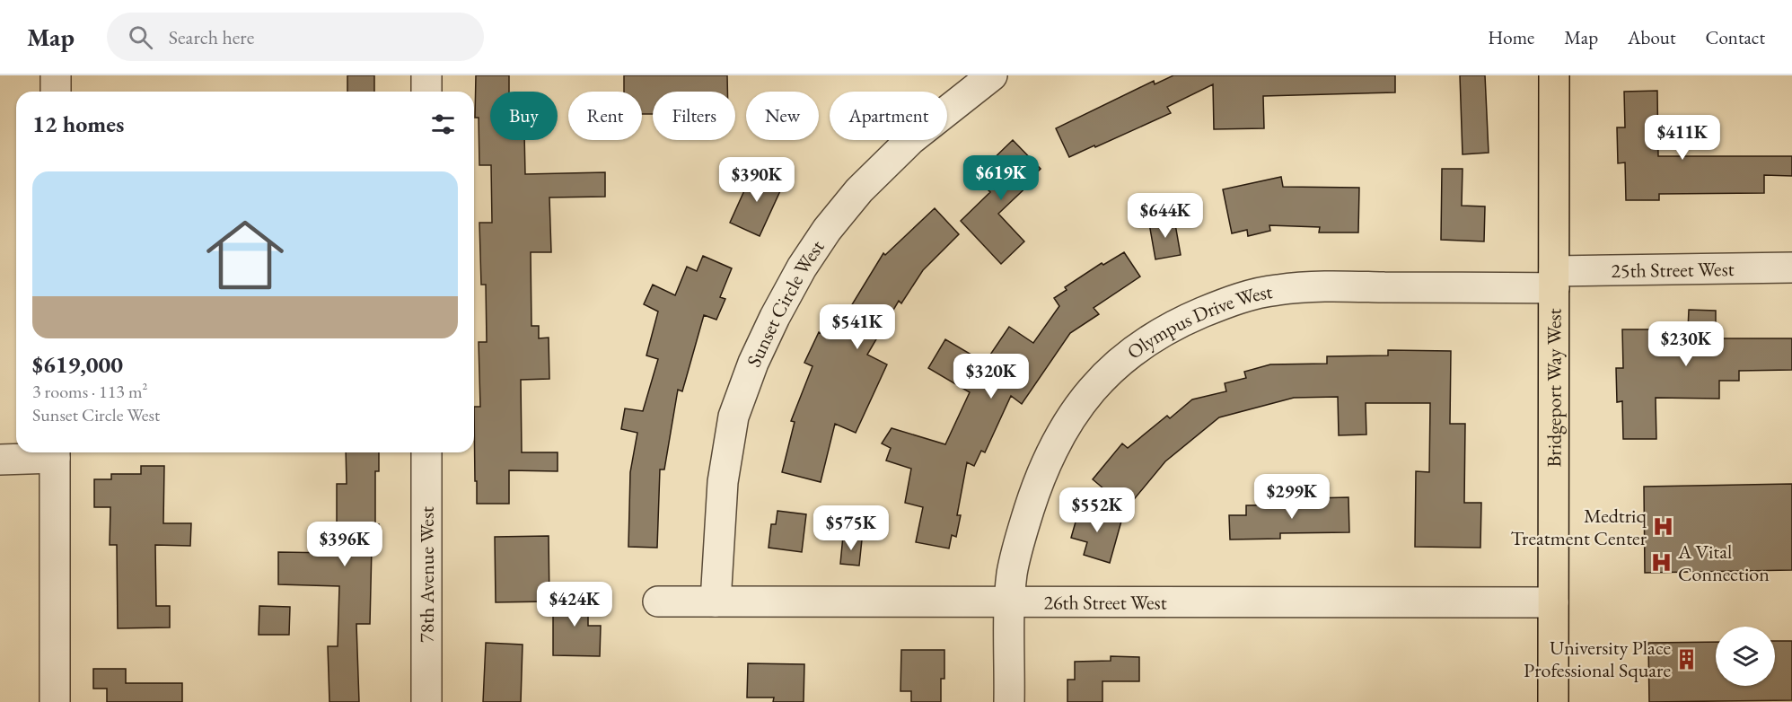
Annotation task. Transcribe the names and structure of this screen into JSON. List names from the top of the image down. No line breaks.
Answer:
{"streets":{"main road":["Bridgeport Way West"],"street":["25th Street West","Sunset Circle West","Olympus Drive West","78th Avenue West","26th Street West"]},"crossings":[["25th Street West","Olympus Drive West"],["25th Street West","Bridgeport Way West"],["Sunset Circle West","26th Street West"],["Olympus Drive West","Bridgeport Way West"],["Olympus Drive West","26th Street West"],["Bridgeport Way West","26th Street West"]],"places":{"hospital":["Medtriq Treatment Center","A Vital Connection"],"building":["University Place Professional Square"]},"page":{"header":"Map","search":"Search here","nav":["Home","Map","About","Contact"],"chip":["Buy","Rent","Filters","New","Apartment"],"heading":"12 homes","price":["$411K","$619K","$390K","$644K","$541K","$230K","$320K","$299K","$552K","$575K","$396K","$424K"],"list":[{"name":"$619,000","note":"3 rooms · 113 m² · Sunset Circle West"}]}}
